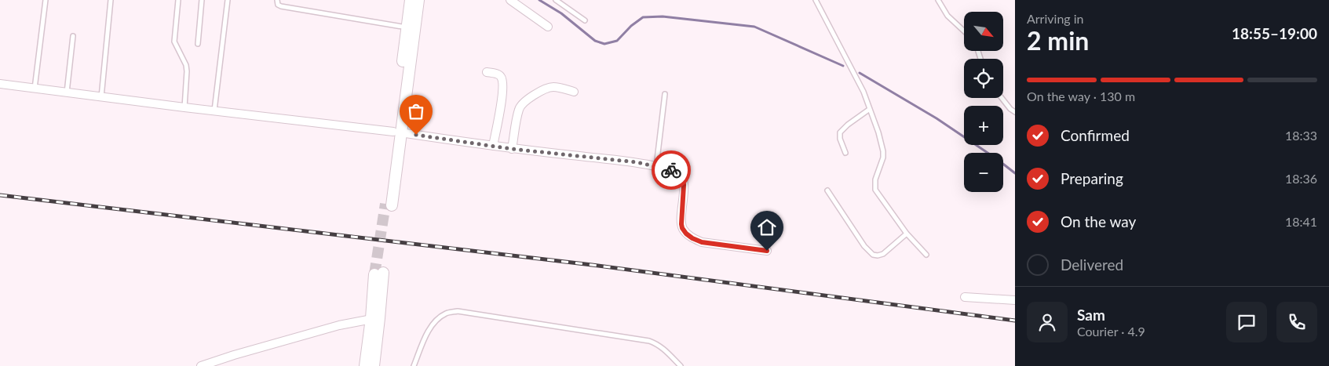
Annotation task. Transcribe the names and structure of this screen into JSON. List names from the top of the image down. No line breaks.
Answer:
{"north":"bottom right","page":{"heading":["2 min","Arriving in","18:55–19:00"],"panel":["Sam","Courier · 4.9"],"map_buttons":["+","−"],"bar":"On the way · 130 m","list":[["Confirmed","18:33"],["Preparing","18:36"],["On the way","18:41"],"Delivered"]}}
